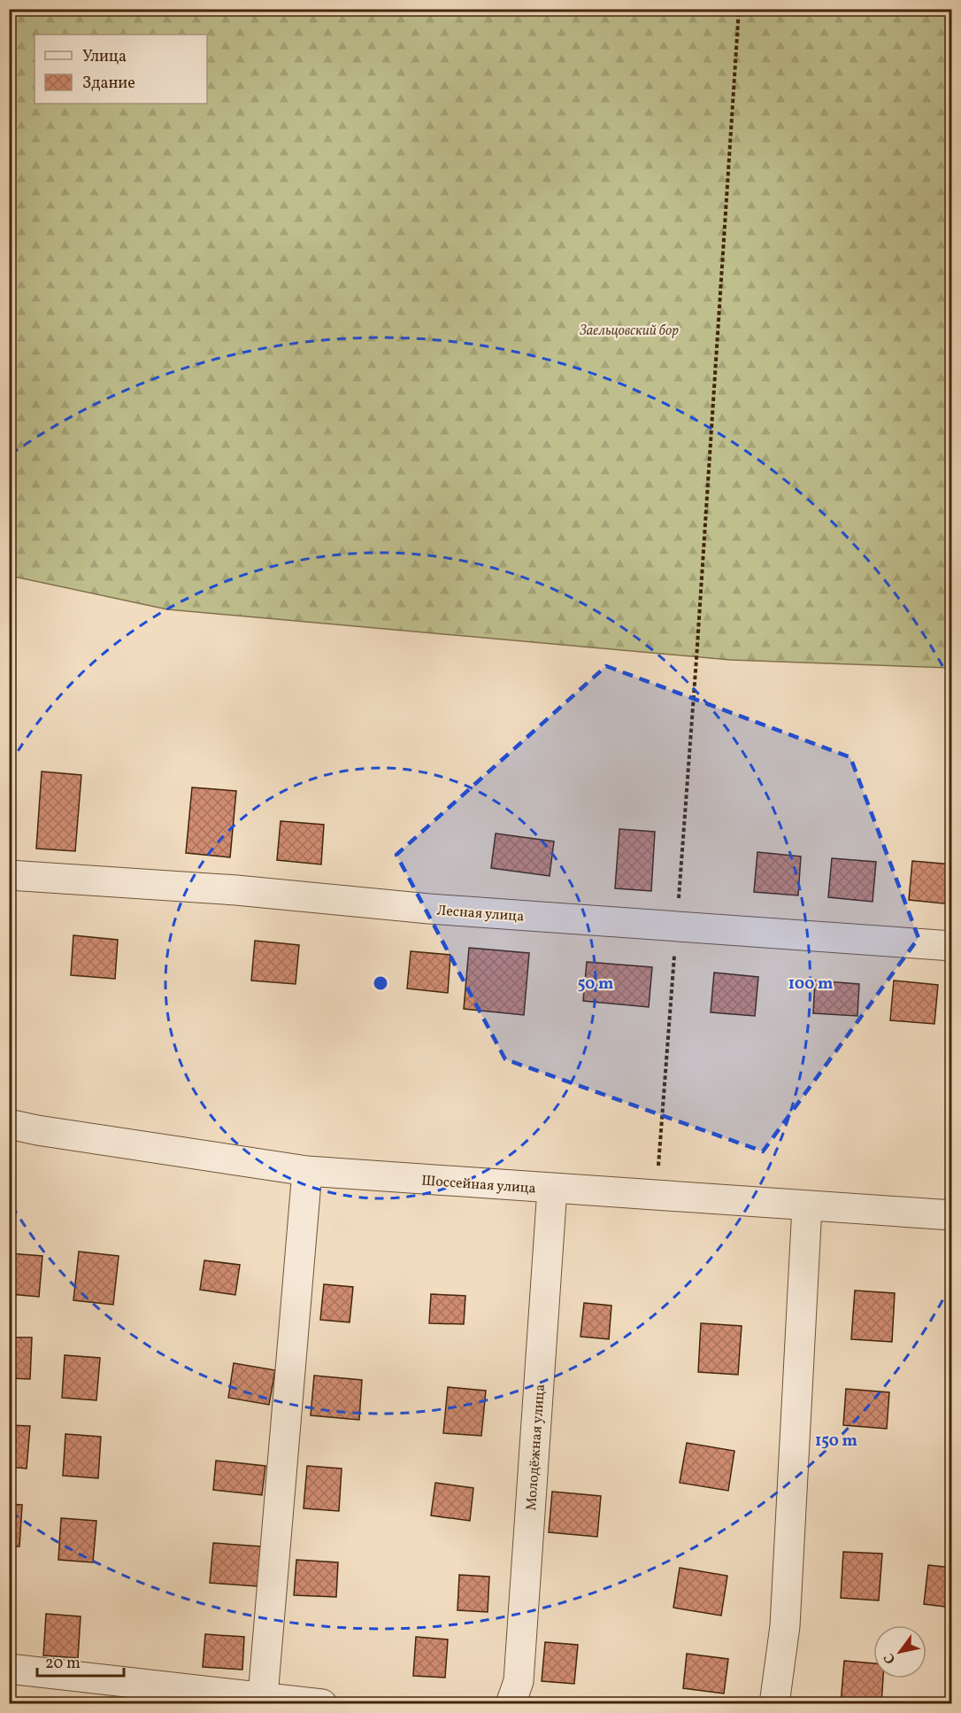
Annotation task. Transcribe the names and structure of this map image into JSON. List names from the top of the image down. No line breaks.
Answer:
{"streets":{"street":["Лесная улица","Шоссейная улица","Молодёжная улица"]},"crossings":[["Шоссейная улица","Молодёжная улица"]],"parks":["Заельцовский бор"],"legend":["Улица","Здание"],"scale_bar":"20 m","north":"bottom left","rings":["50 m","100 m","150 m"]}
